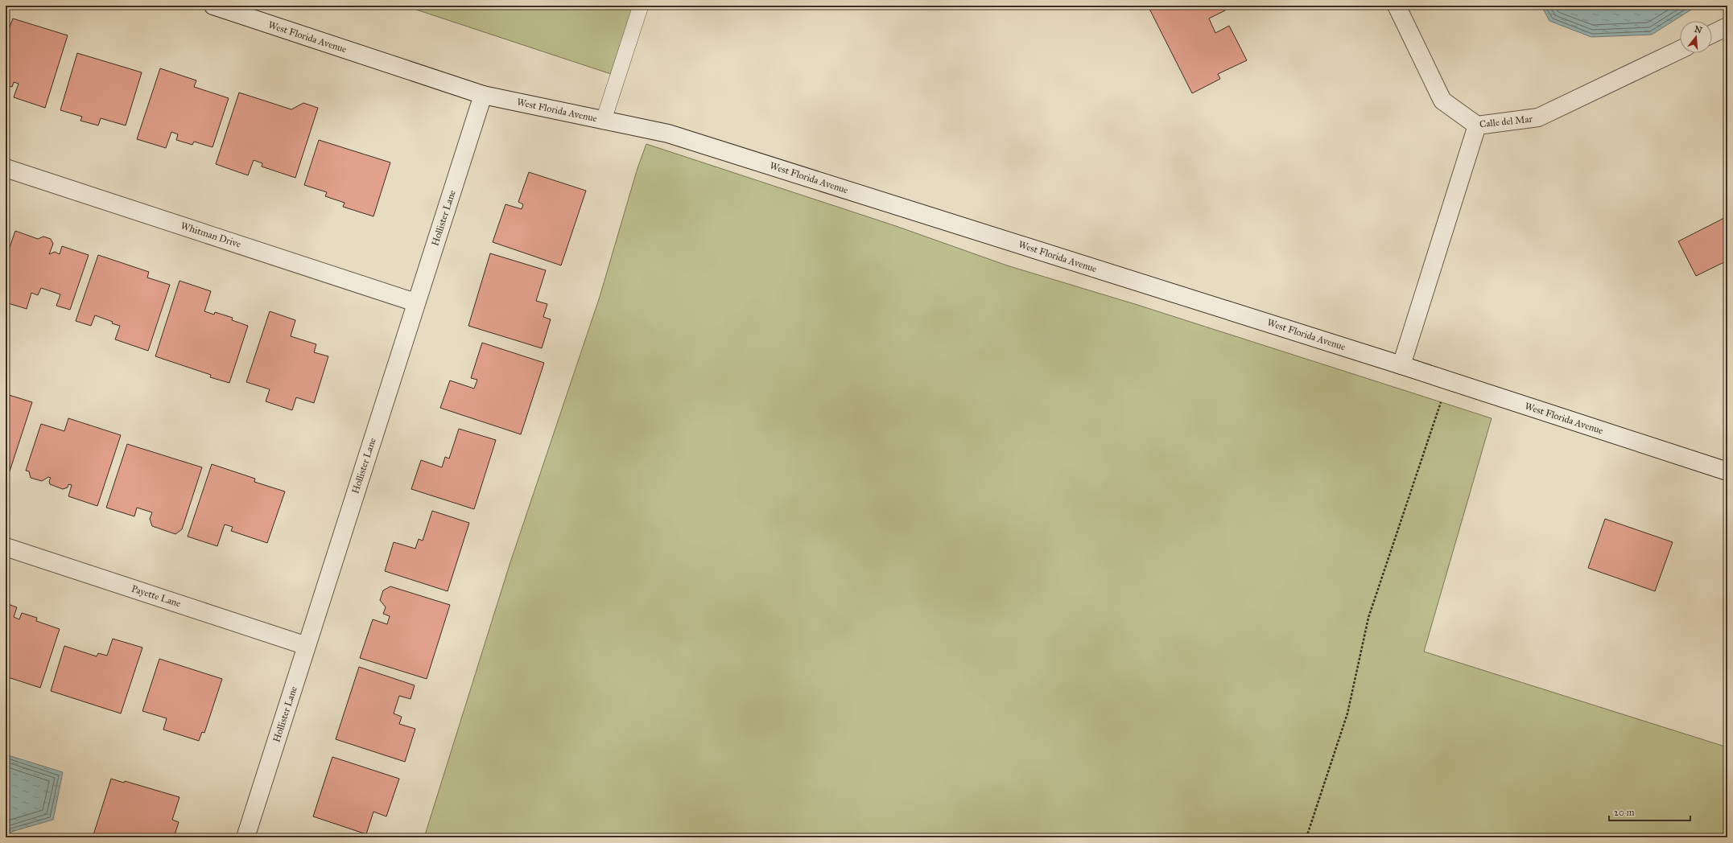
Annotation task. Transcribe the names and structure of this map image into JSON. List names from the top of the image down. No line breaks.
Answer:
{"streets":{"street":["West Florida Avenue","Calle del Mar","Hollister Lane","Whitman Drive","Payette Lane"]},"crossings":[["West Florida Avenue","Hollister Lane"],["Hollister Lane","Whitman Drive"],["Hollister Lane","Payette Lane"]],"scale_bar":"20 m","north":"top"}
